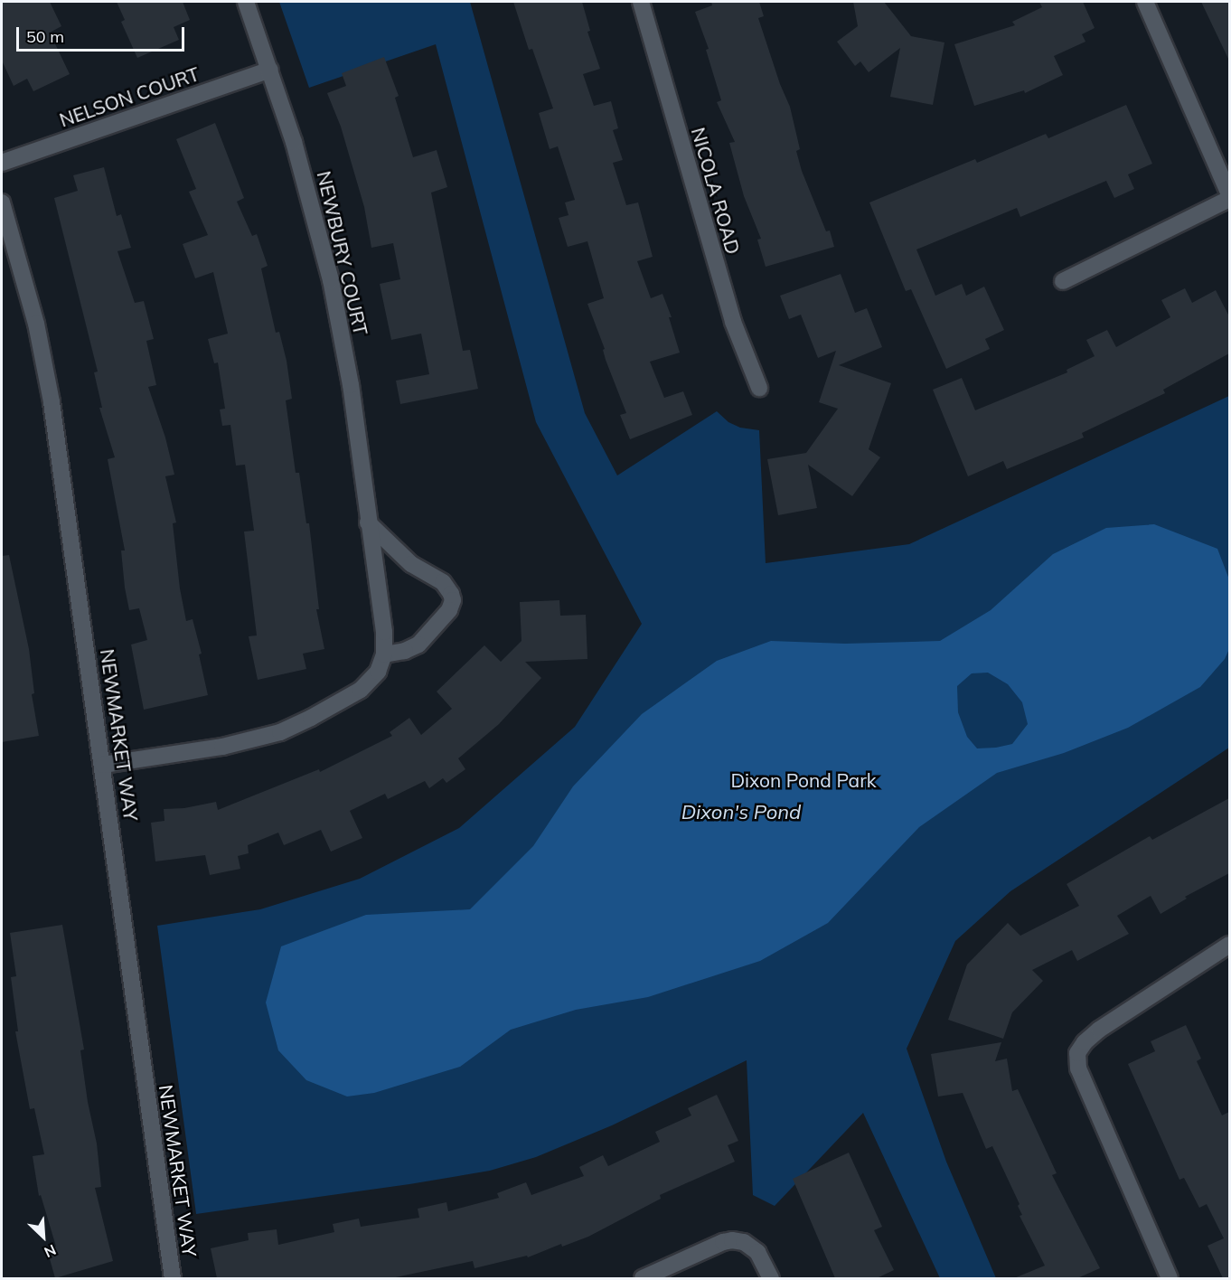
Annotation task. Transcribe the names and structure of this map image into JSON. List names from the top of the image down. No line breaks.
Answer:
{"streets":{"street":["NELSON COURT","NICOLA ROAD","NEWBURY COURT","NEWMARKET WAY"]},"crossings":[["NELSON COURT","NEWBURY COURT"],["NEWBURY COURT","NEWMARKET WAY"]],"water":["Dixon's Pond"],"parks":["Dixon Pond Park"],"scale_bar":"50 m","north":"bottom right"}
